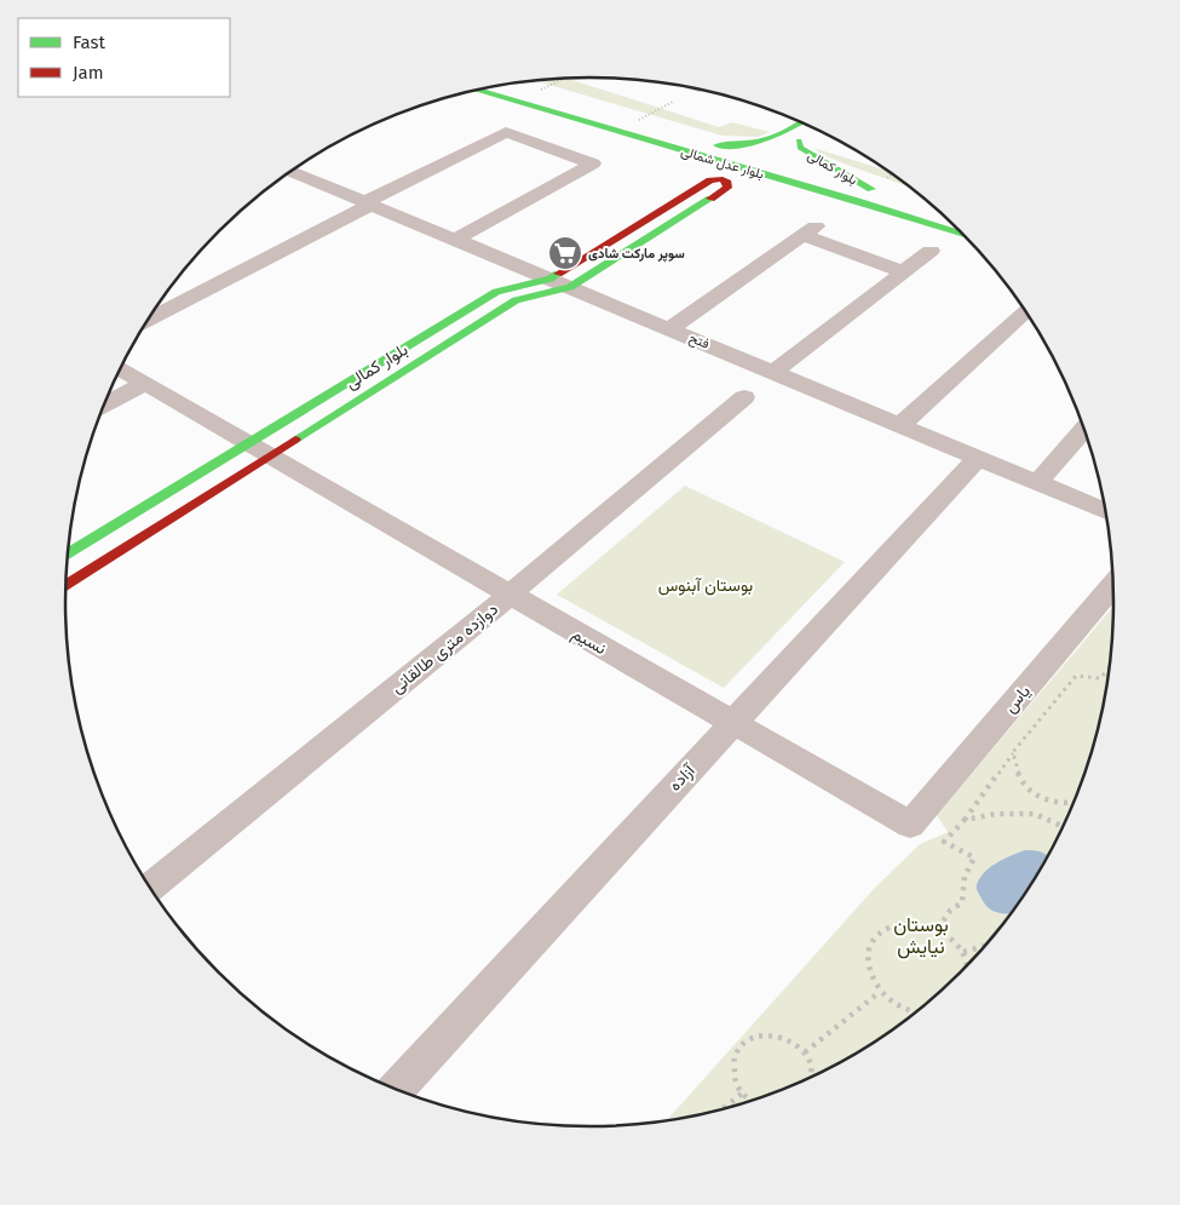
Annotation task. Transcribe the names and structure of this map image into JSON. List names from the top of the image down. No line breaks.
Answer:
{"streets":{"street":["بلوار عدل شمالی","بلوار کمالی","فتح","نسیم","دوازده متری طالقانی","یاس","آزاده"]},"crossings":[["بلوار عدل شمالی","بلوار کمالی"],["بلوار کمالی","فتح"],["بلوار کمالی","نسیم"],["فتح","آزاده"],["نسیم","دوازده متری طالقانی"],["نسیم","یاس"],["نسیم","آزاده"]],"parks":["بوستان آبنوس","بوستان نیایش"],"places":{"supermarket":["سوپر مارکت شادی"]},"legend":["Fast","Jam"]}
